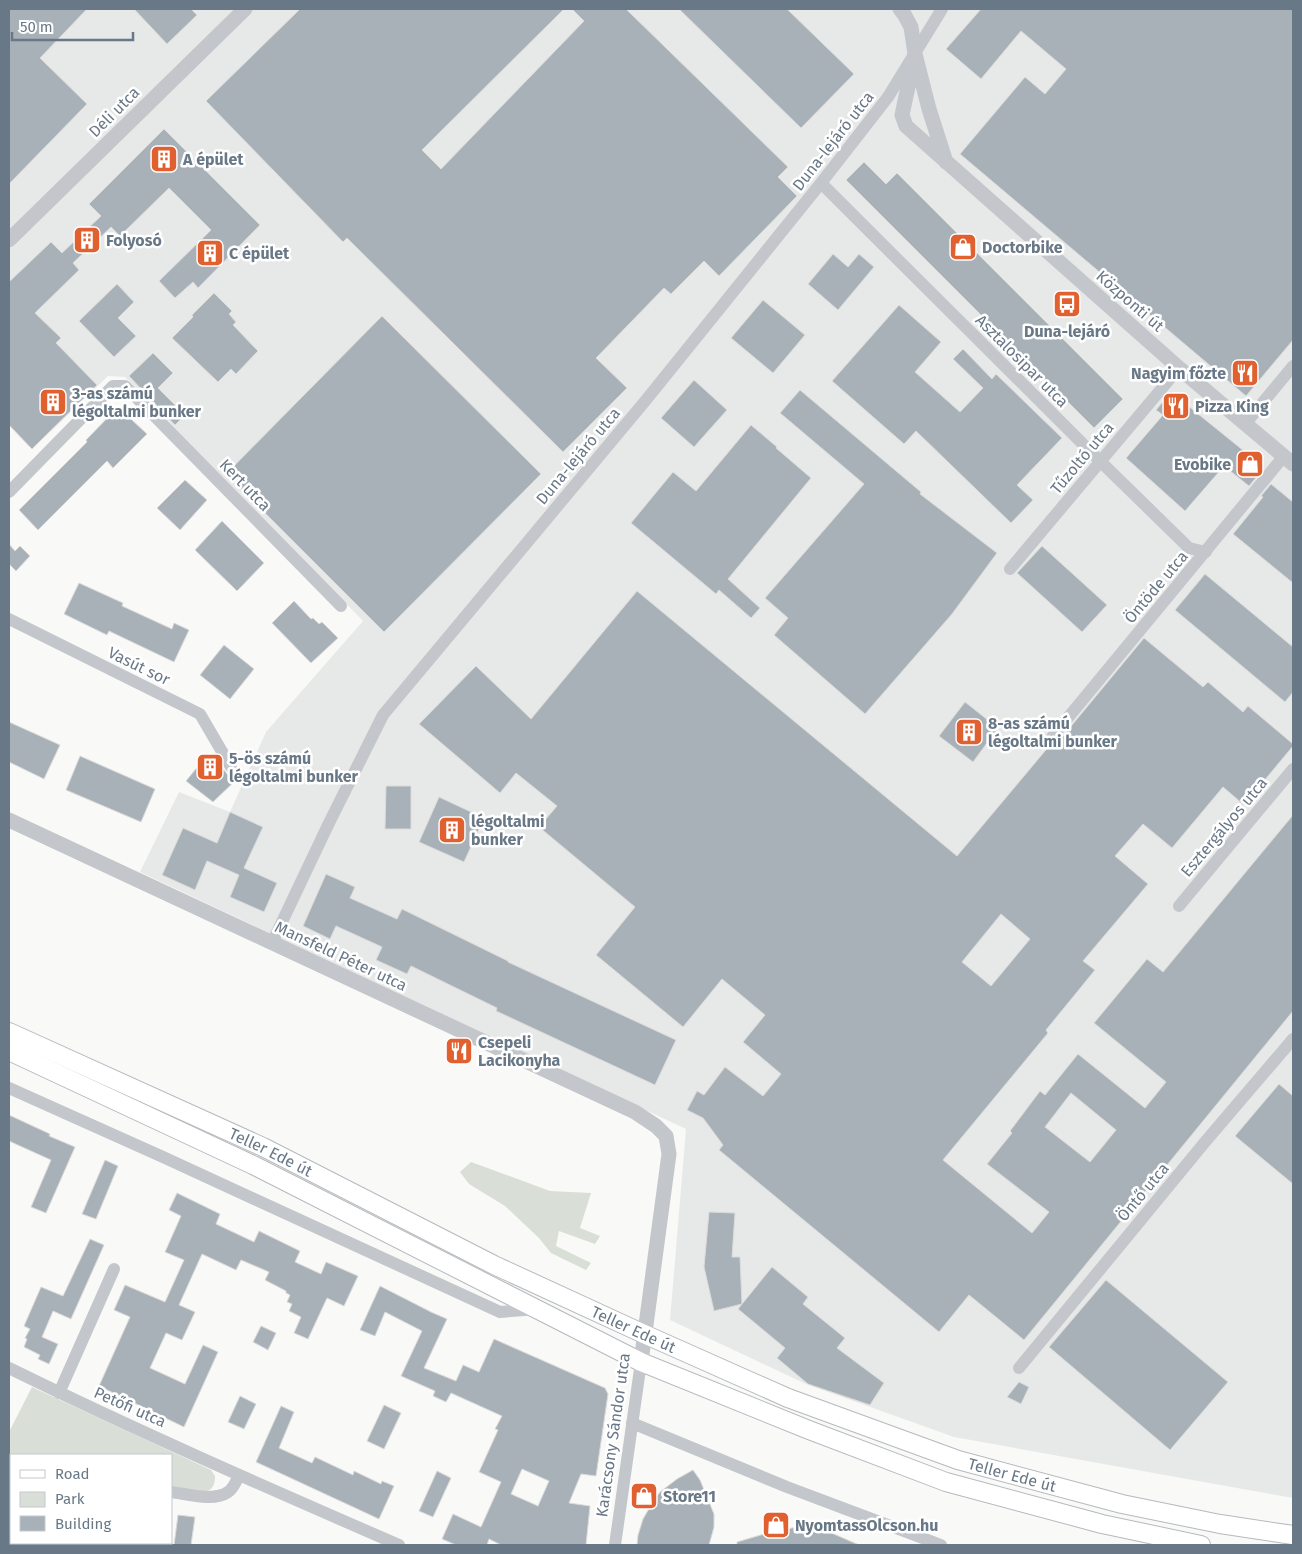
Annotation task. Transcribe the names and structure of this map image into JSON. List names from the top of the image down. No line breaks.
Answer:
{"streets":{"main road":["Teller Ede út"],"street":["Déli utca","Duna-lejáró utca","Központi út","Asztalosipar utca","Tűzoltó utca","Kert utca","Öntöde utca","Vasút sor","Esztergályos utca","Mansfeld Péter utca","Öntő utca","Petőfi utca","Karácsony Sándor utca"]},"crossings":[["Duna-lejáró utca","Központi út"],["Duna-lejáró utca","Asztalosipar utca"],["Duna-lejáró utca","Mansfeld Péter utca"],["Központi út","Tűzoltó utca"],["Központi út","Öntöde utca"],["Asztalosipar utca","Tűzoltó utca"],["Asztalosipar utca","Öntöde utca"],["Mansfeld Péter utca","Karácsony Sándor utca"],["Teller Ede út","Karácsony Sándor utca"]],"places":{"building":["A épület","Folyosó","C épület","3-as számú légoltalmi bunker","8-as számú légoltalmi bunker","5-ös számú légoltalmi bunker","légoltalmi bunker"],"shop":["Doctorbike","Evobike","Store11","NyomtassOlcson.hu"],"bus stop":["Duna-lejáró"],"restaurant":["Nagyim főzte","Pizza King","Csepeli Lacikonyha"]},"legend":["Road","Park","Building"],"scale_bar":"50 m"}
